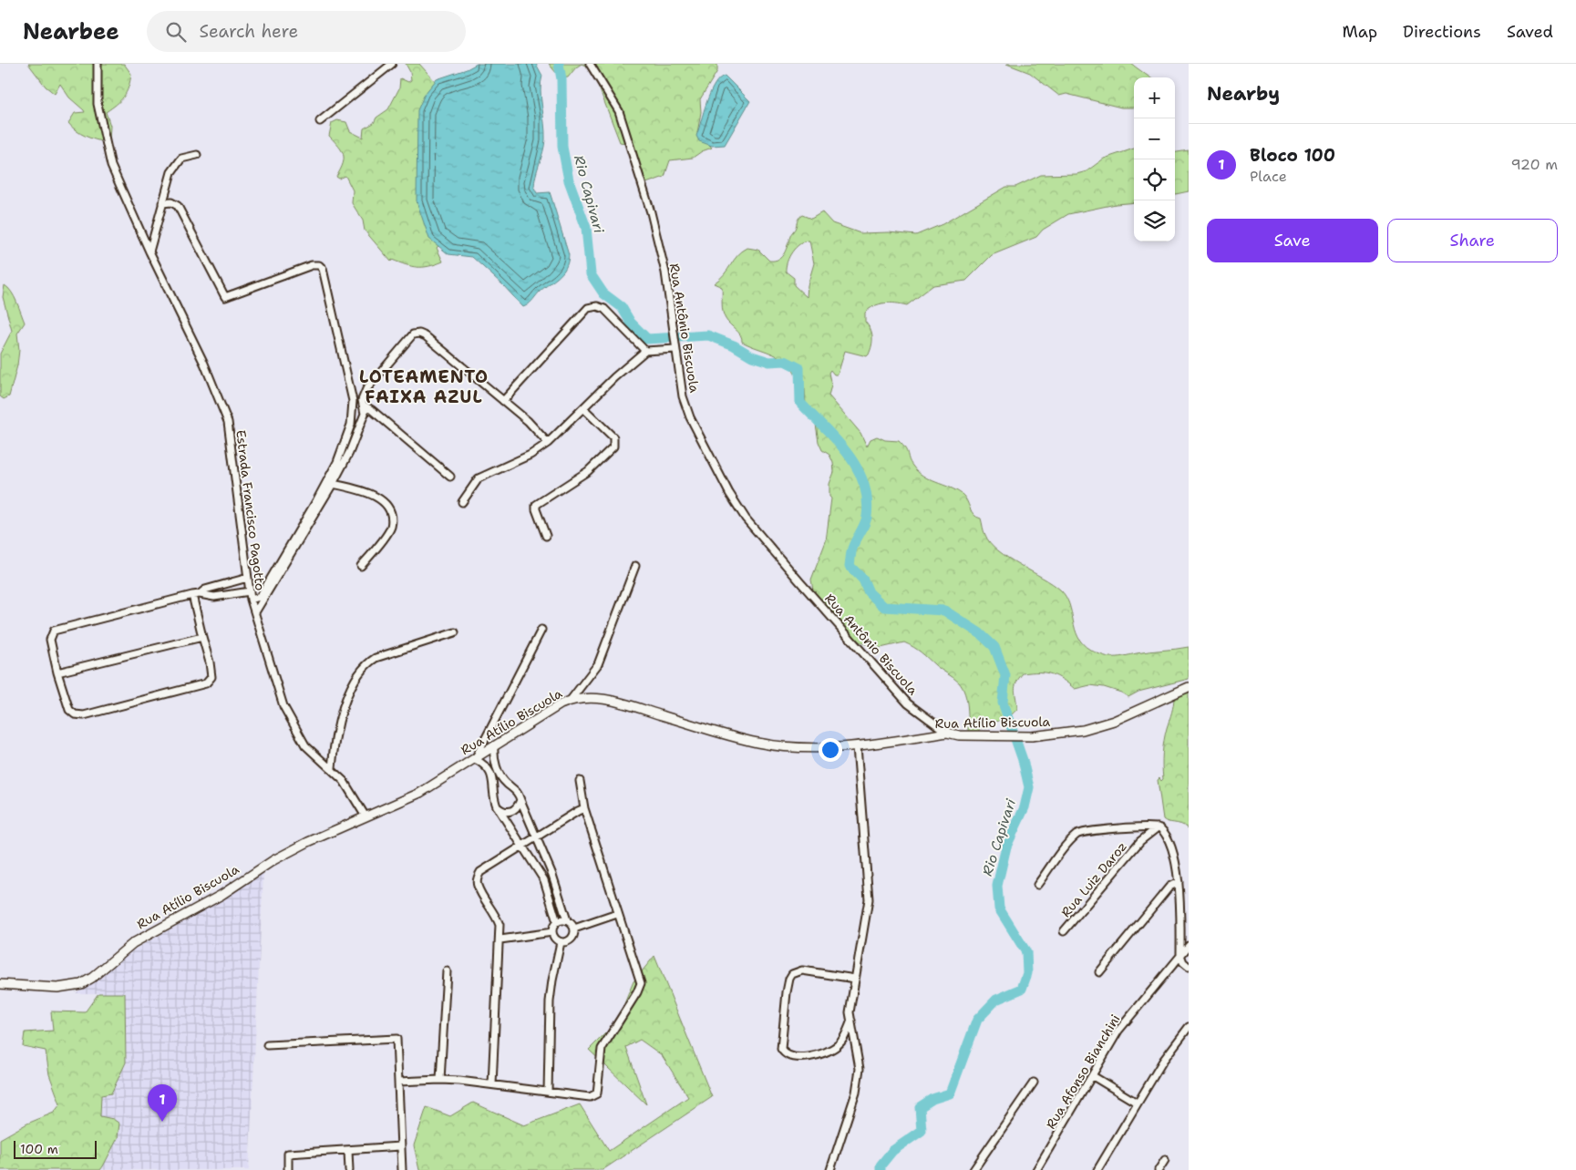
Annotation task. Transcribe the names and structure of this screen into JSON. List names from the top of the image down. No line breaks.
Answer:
{"streets":{"street":["Rua Antônio Biscuola","Estrada Francisco Pagotto","Rua Atílio Biscuola","Rua Luiz Daroz","Rua Afonso Bianchini"]},"crossings":[["Rua Antônio Biscuola","Rua Atílio Biscuola"],["Estrada Francisco Pagotto","Rua Atílio Biscuola"]],"districts":["LOTEAMENTO FAIXA AZUL"],"water":["Rio Capivari"],"scale_bar":"100 m","page":{"header":"Nearbee","search":"Search here","nav":["Map","Directions","Saved"],"heading":"Nearby","map_buttons":["+","−"],"list":[{"mark":"1","name":"Bloco 100","note":"Place","value":"920 m"}],"buttons":["Save","Share"],"pins":"1","scale":"100 m"}}
